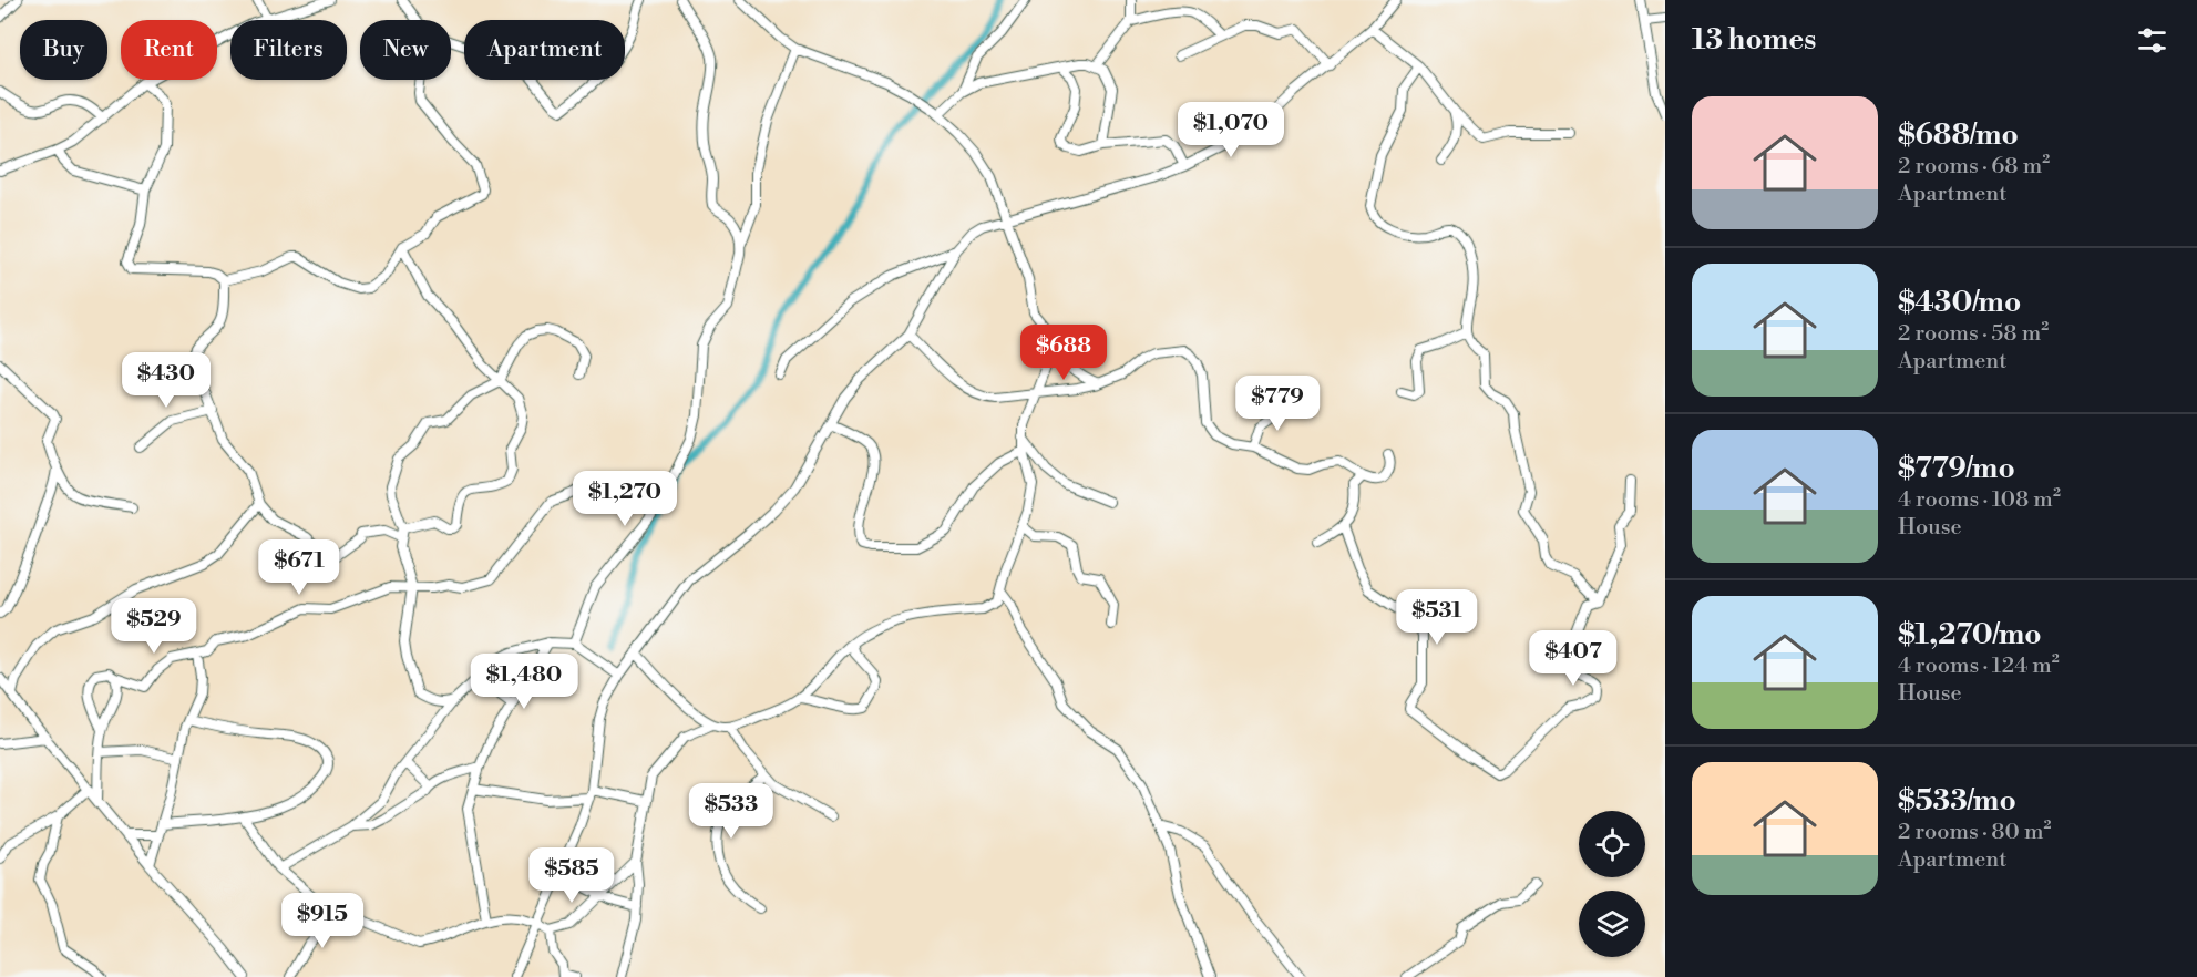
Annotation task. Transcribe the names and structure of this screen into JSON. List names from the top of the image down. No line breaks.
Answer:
{"page":{"heading":"13 homes","chip":["Buy","Rent","Filters","New","Apartment"],"list":[{"name":"$688/mo","note":"2 rooms · 68 m² · Apartment"},{"name":"$430/mo","note":"2 rooms · 58 m² · Apartment"},{"name":"$779/mo","note":"4 rooms · 108 m² · House"},{"name":"$1,270/mo","note":"4 rooms · 124 m² · House"},{"name":"$533/mo","note":"2 rooms · 80 m² · Apartment"}],"price":["$1,070","$688","$430","$779","$1,270","$671","$531","$529","$407","$1,480","$533","$585","$915"]}}
